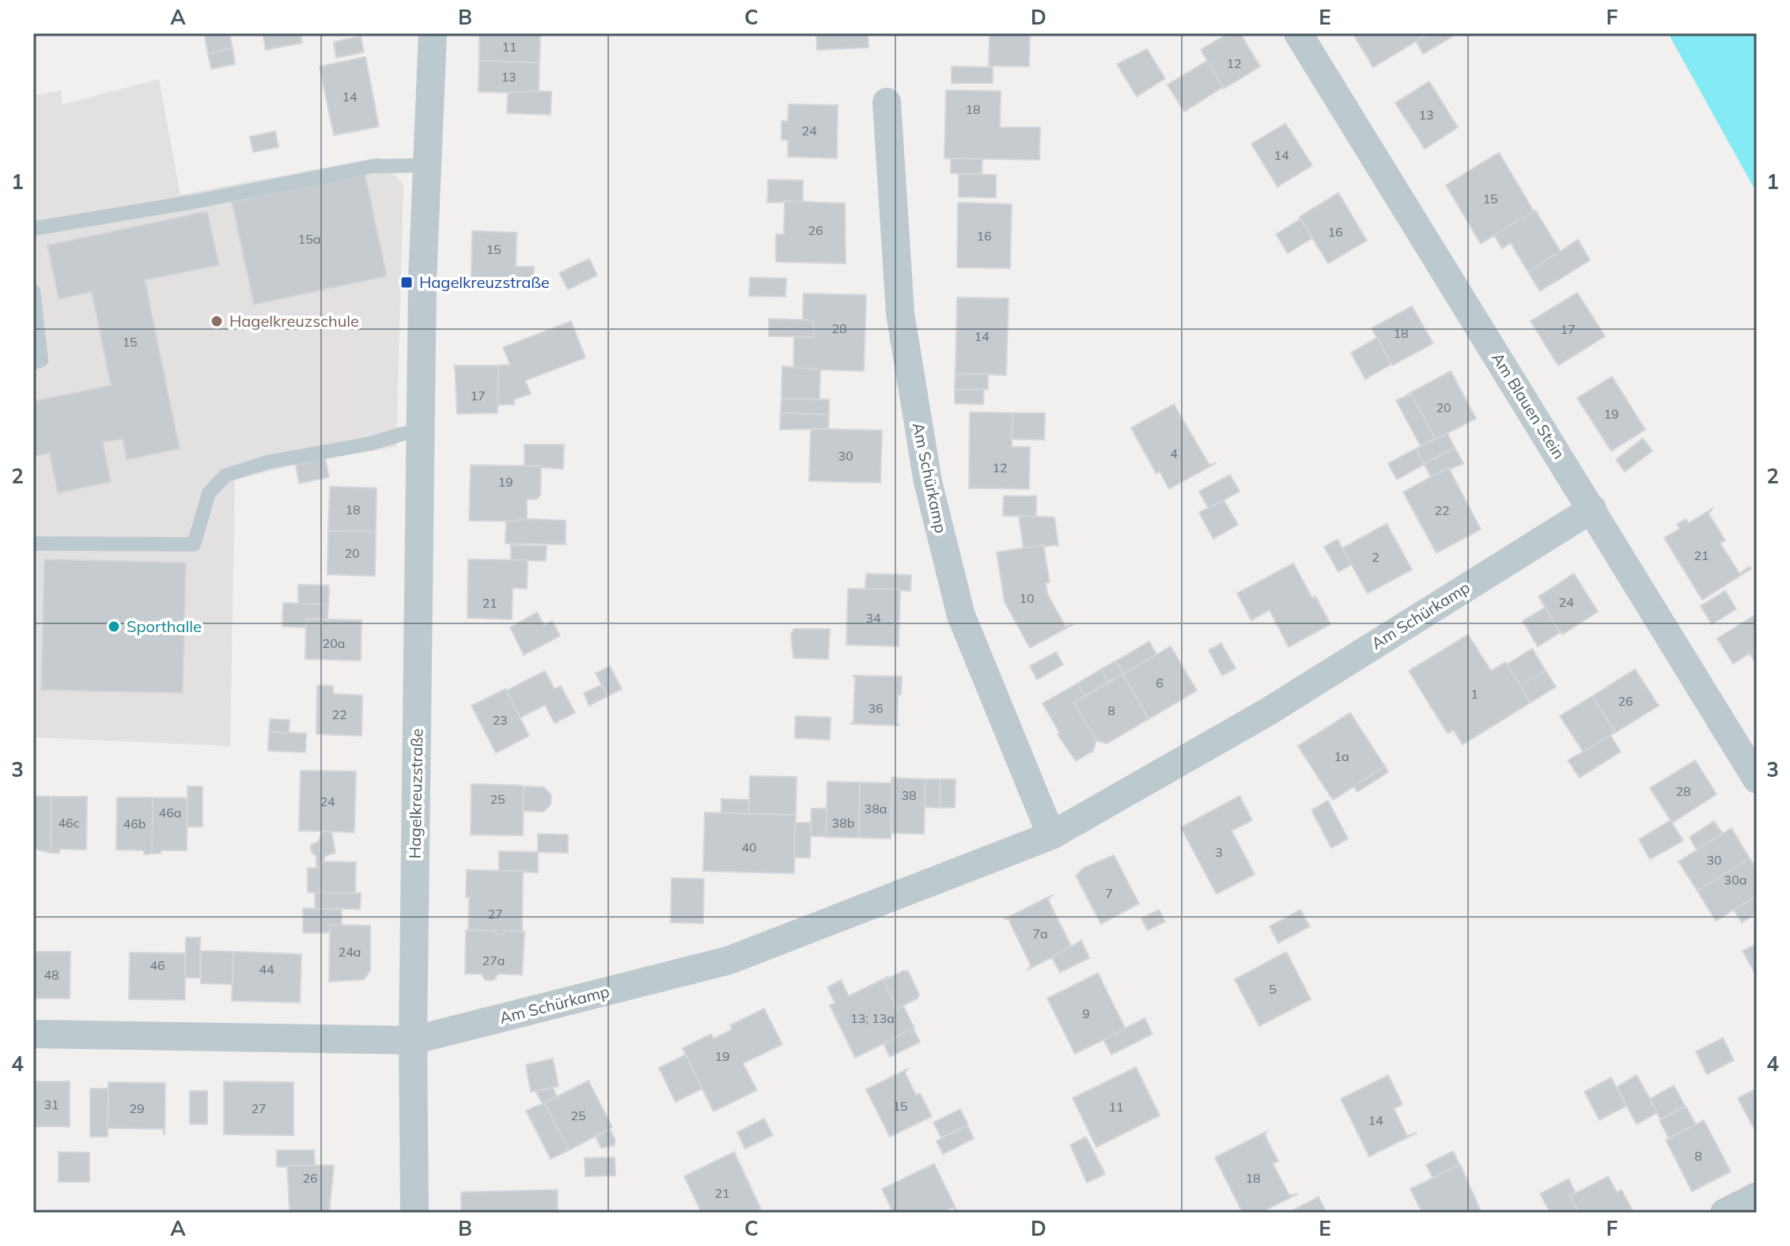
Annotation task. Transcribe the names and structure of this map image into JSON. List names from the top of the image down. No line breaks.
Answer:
{"streets":{"street":["Am Blauen Stein","Am Schürkamp","Hagelkreuzstraße"]},"crossings":[["Am Blauen Stein","Am Schürkamp"],["Am Schürkamp","Hagelkreuzstraße"]],"places":{"transit":["Hagelkreuzstraße"],"other":["Hagelkreuzschule","Sporthalle"]},"house_numbers":["11","12","13","14","18","13","24","14","15","26","16","16","15a","15","28","17","18","14","15","17","20","19","4","30","12","19","18","22","20","21","2","10","24","21","34","20a","6","1","26","36","8","22","23","1a","28","38","25","24","38a","46a","46c","38b","46b","40","3","30","30a","7","27","7a","24a","27a","46","44","48","5","9","13; 13a","19","31","15","11","29","27","25","14","8","26","18","21"],"grid":{"columns":["A","B","C","D","E","F"],"rows":["1","2","3","4"]}}
